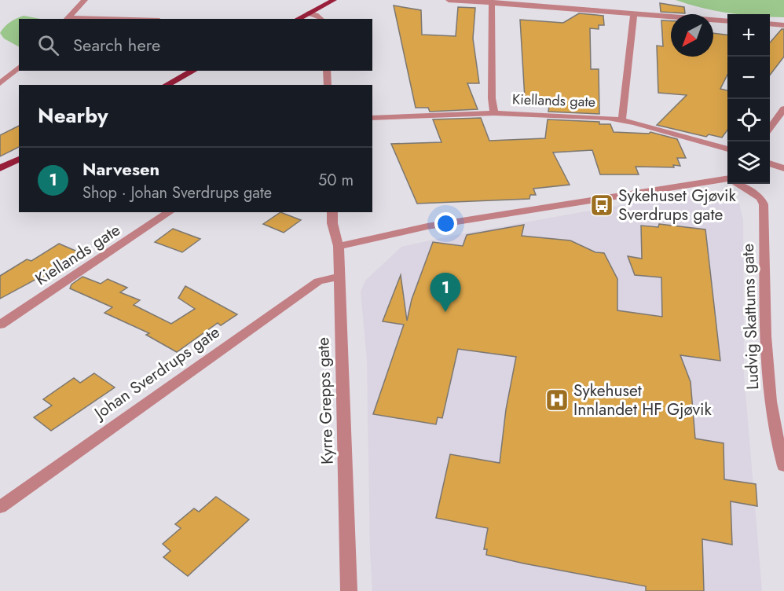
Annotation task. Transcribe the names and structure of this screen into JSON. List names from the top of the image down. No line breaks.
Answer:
{"streets":{"street":["Kiellands gate","Ludvig Skattums gate","Johan Sverdrups gate","Kyrre Grepps gate"]},"crossings":[["Johan Sverdrups gate","Kyrre Grepps gate"]],"places":{"bus stop":["Sykehuset Gjøvik Sverdrups gate"],"hospital":["Sykehuset Innlandet HF Gjøvik"]},"north":"bottom left","page":{"map_buttons":["+","−"],"search":"Search here","heading":"Nearby","list":[{"mark":"1","name":"Narvesen","note":"Shop · Johan Sverdrups gate","value":"50 m"}],"pins":"1"}}
